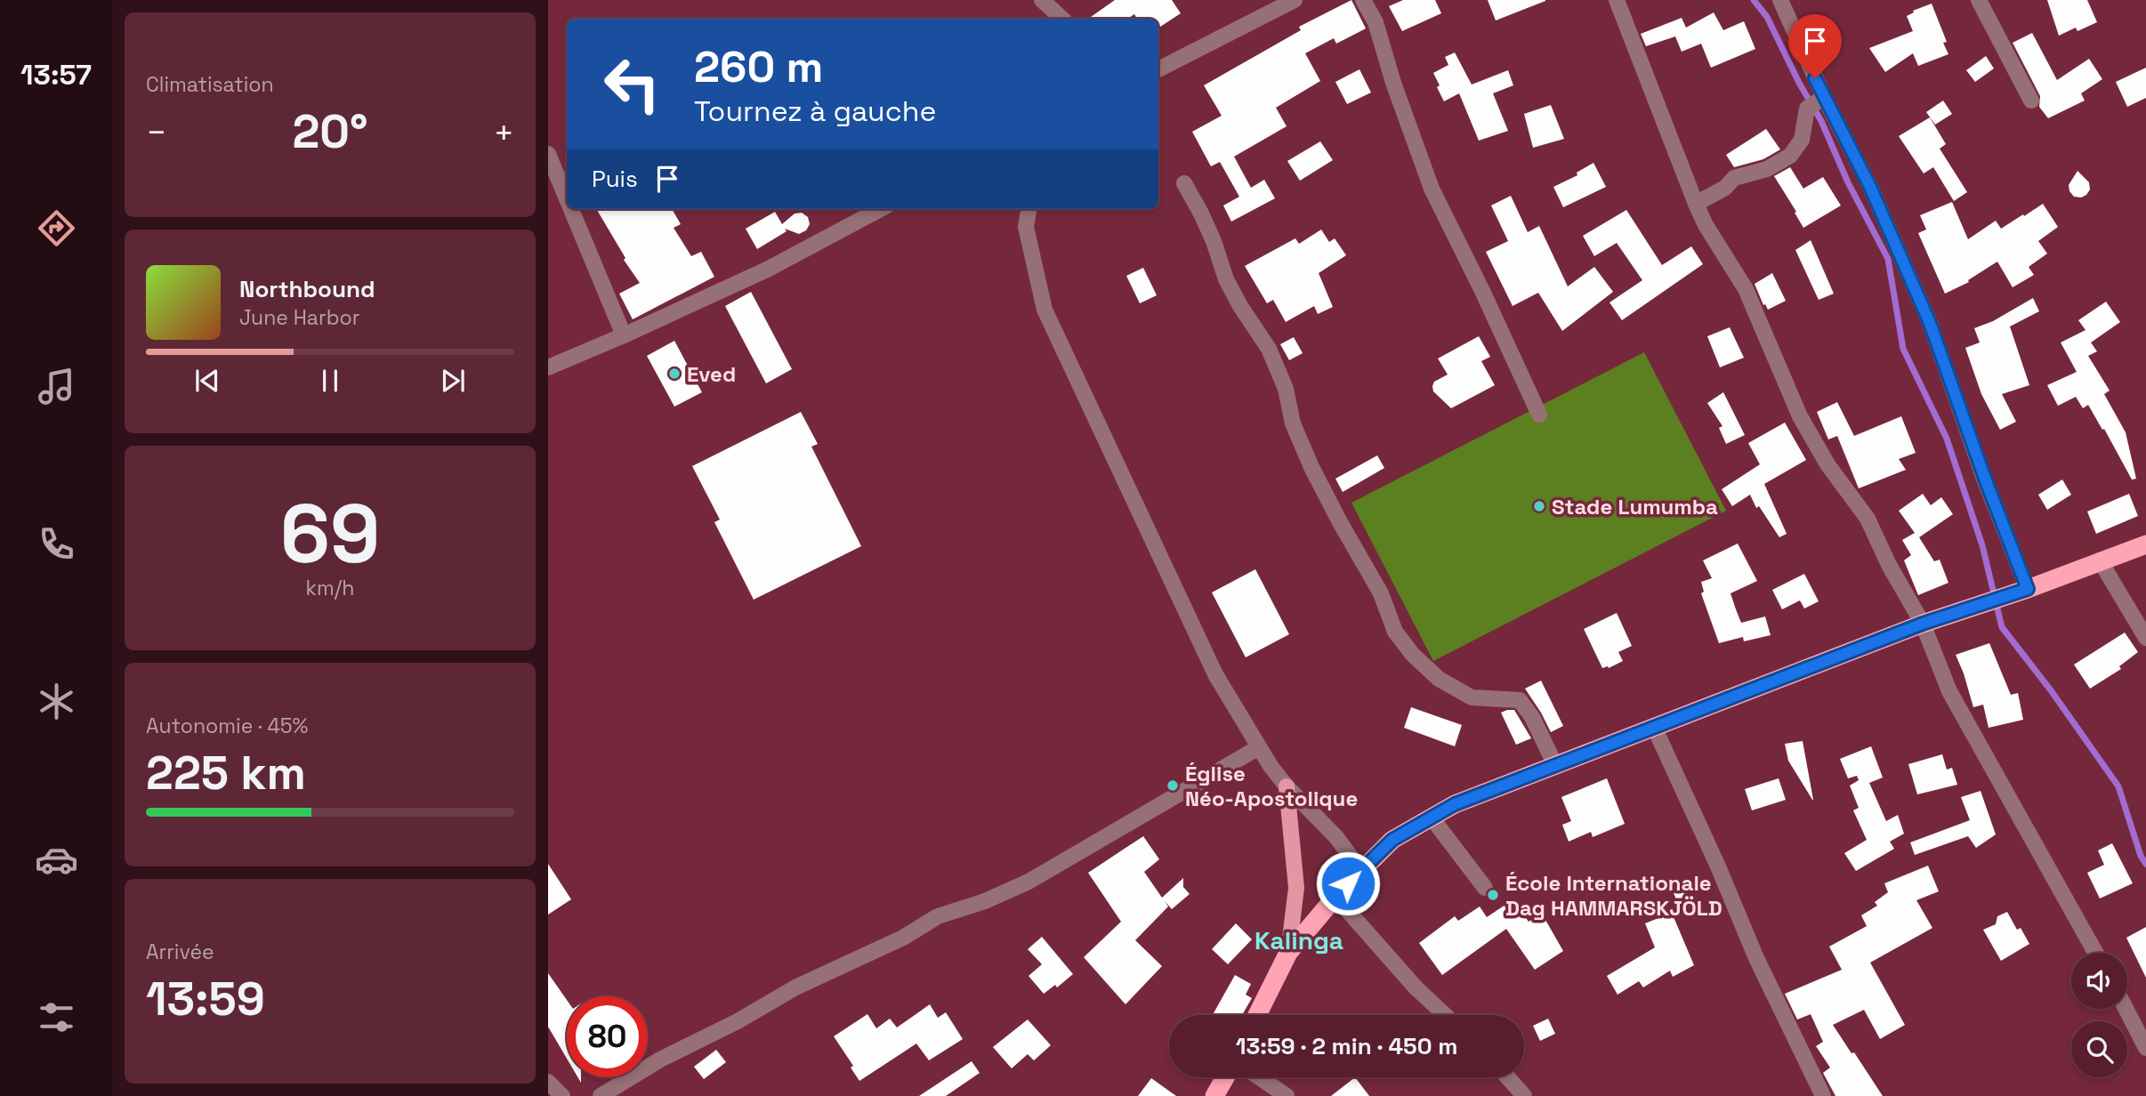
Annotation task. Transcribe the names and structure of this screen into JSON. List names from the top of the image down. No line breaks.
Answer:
{"districts":["Kalinga"],"places":["Eved","Stade Lumumba","Église Néo-Apostolique","École Internationale Dag HAMMARSKJÖLD"],"page":{"tabs":"13:57","tile":["Climatisation",["69","km/h"],["Autonomie · 45%","225 km"],["Arrivée","13:59"]],"turn":["260 m","Tournez à gauche"],"heat":["−","20°","+"],"then":"Puis","song":["Northbound","June Harbor"],"limit":"80","trip":"13:59 · 2 min · 450 m"}}
